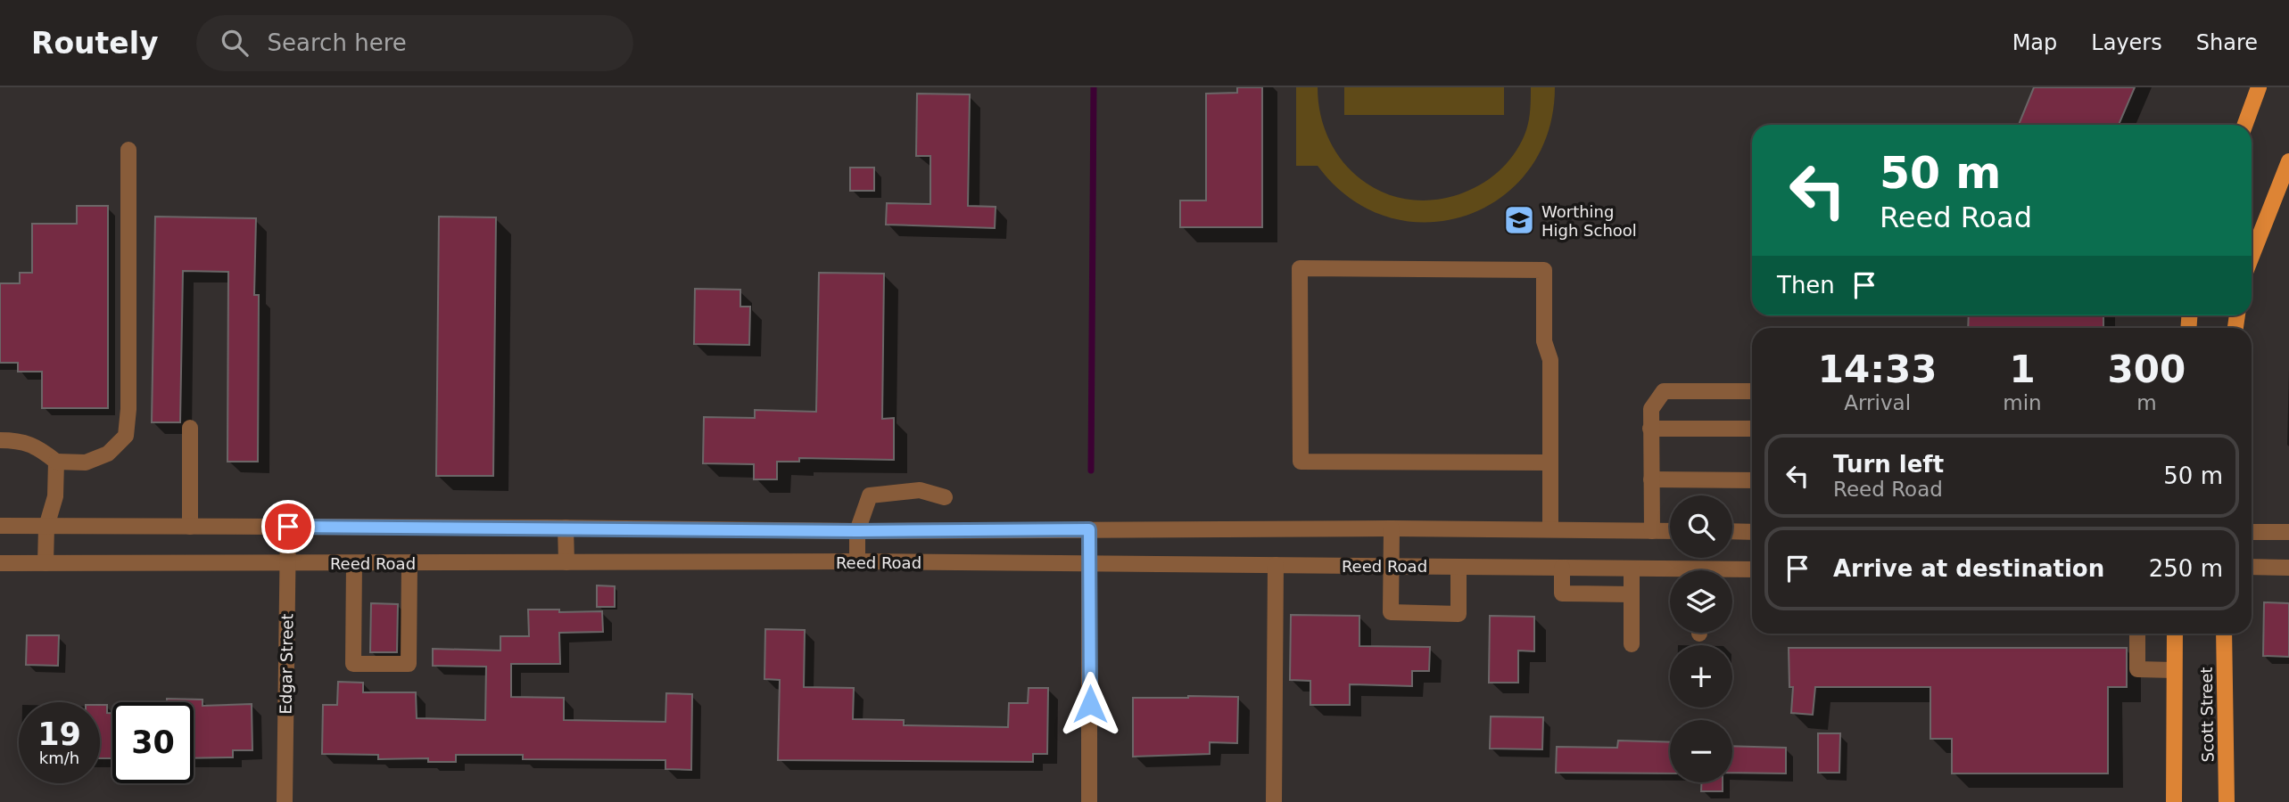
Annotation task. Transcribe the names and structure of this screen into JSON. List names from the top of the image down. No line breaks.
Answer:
{"streets":{"main road":["Scott Street"],"street":["Reed Road","Edgar Street"]},"crossings":[["Reed Road","Edgar Street"]],"places":{"school or university":["Worthing High School"]},"page":{"header":"Routely","search":"Search here","nav":["Map","Layers","Share"],"turn":["50 m","Reed Road"],"then":"Then","eta":["14:33","Arrival","1","min","300","m"],"list":[{"name":"Turn left","note":"Reed Road","value":"50 m"},{"name":"Arrive at destination","value":"250 m"}],"map_buttons":["+","−"],"speed":"19 km/h","limit":"30"}}
